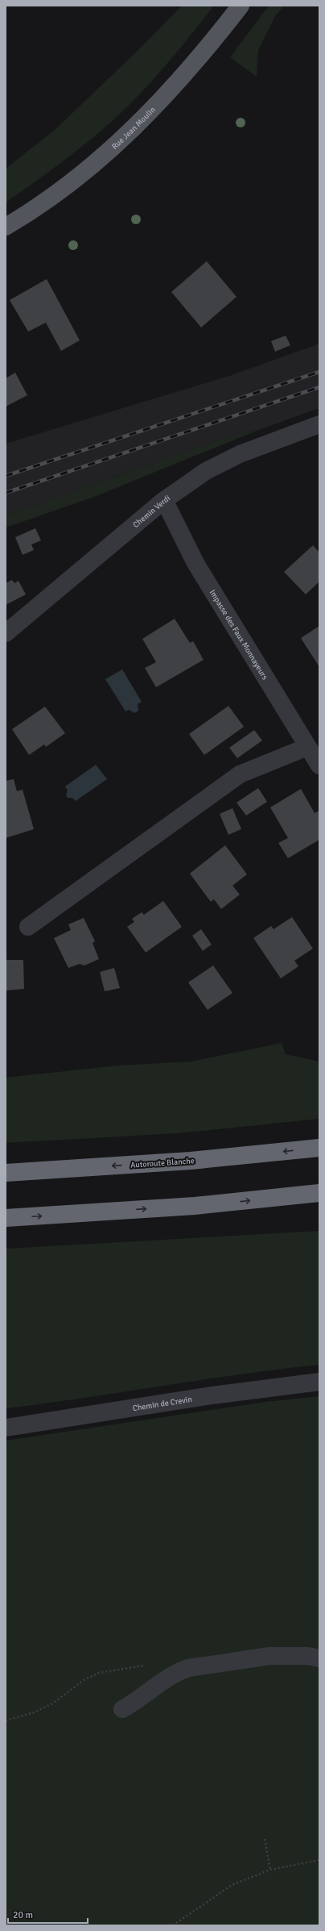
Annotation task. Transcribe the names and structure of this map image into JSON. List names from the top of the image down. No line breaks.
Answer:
{"streets":{"highway":["Autoroute Blanche"],"main road":["Rue Jean Moulin"],"street":["Chemin Verdi","Impasse des Faux Monnayeurs","Chemin de Crevin"]},"crossings":[["Chemin Verdi","Impasse des Faux Monnayeurs"]],"scale_bar":"20 m"}
